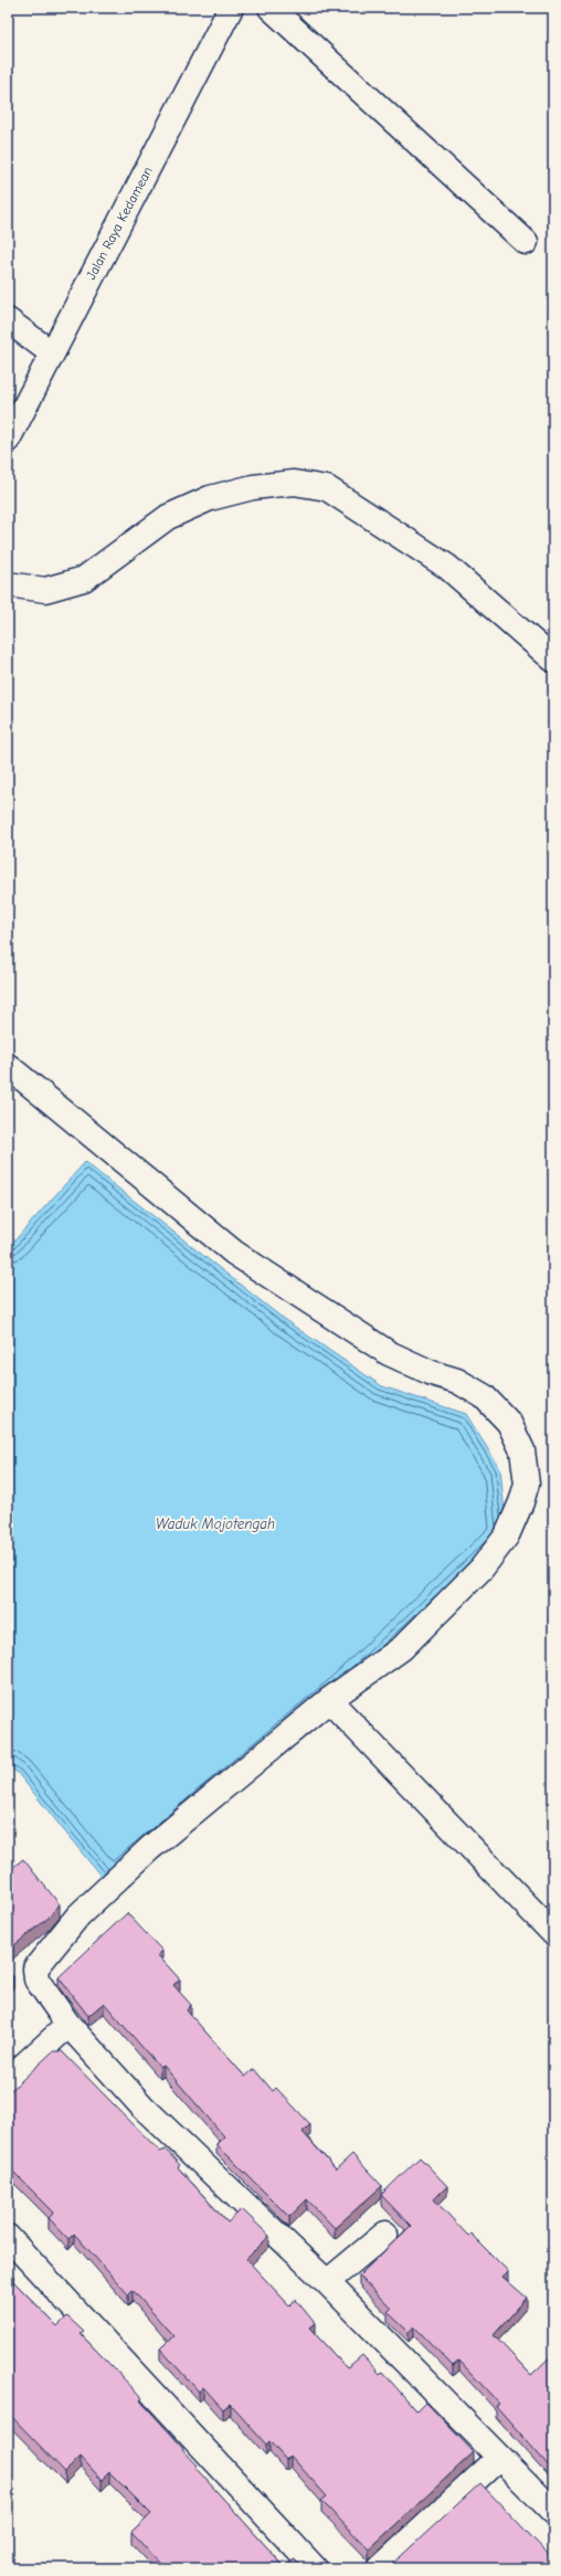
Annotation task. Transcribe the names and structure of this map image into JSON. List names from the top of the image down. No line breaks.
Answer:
{"streets":{"main road":["Jalan Raya Kedamean"]},"water":["Waduk Mojotengah"]}
